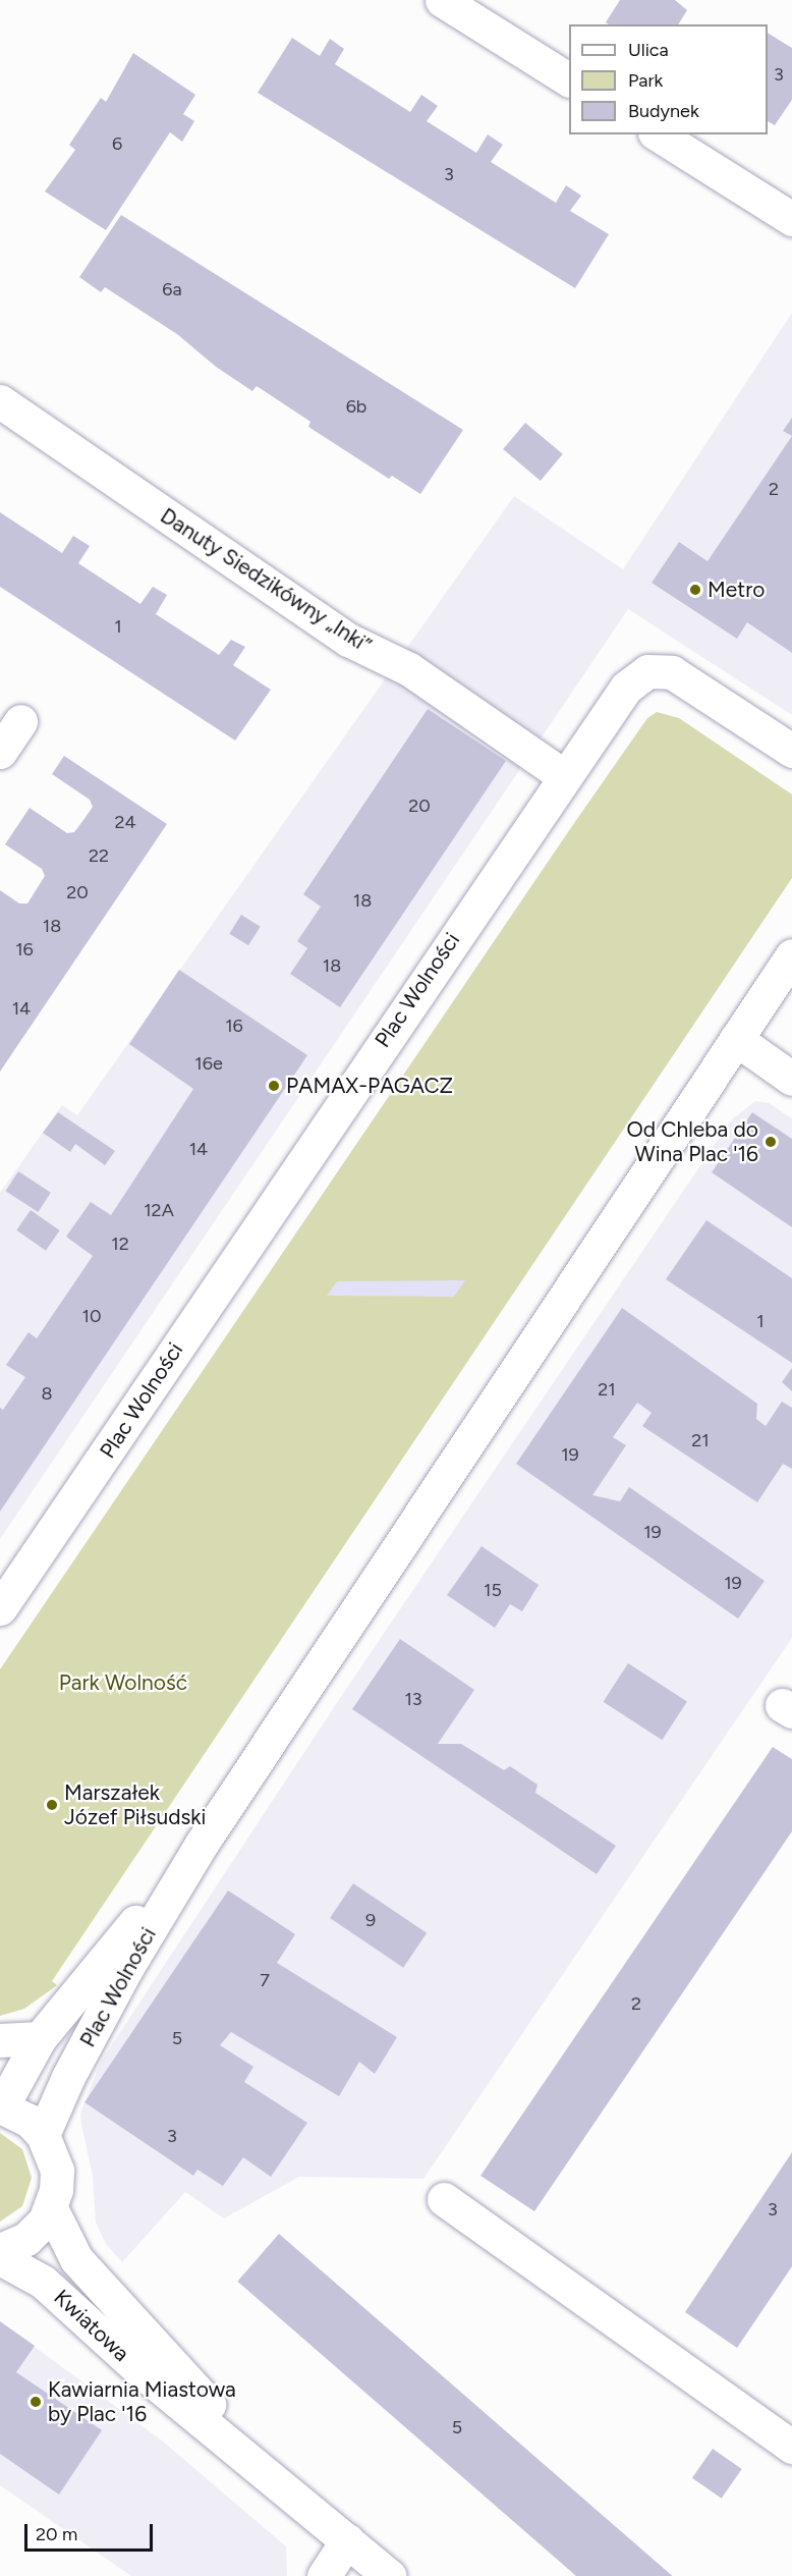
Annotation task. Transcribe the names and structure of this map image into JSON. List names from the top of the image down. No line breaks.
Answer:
{"streets":{"street":["Danuty Siedzikówny „Inki”","Plac Wolności","Kwiatowa"]},"crossings":[["Danuty Siedzikówny „Inki”","Plac Wolności"]],"parks":["Park Wolność"],"places":["Metro","PAMAX-PAGACZ","Od Chleba do Wina Plac '16","Marszałek Józef Piłsudski","Kawiarnia Miastowa by Plac '16"],"house_numbers":["3","6","3","6a","6b","2","1","20","24","22","20","18","18","16","18","14","16","16e","14","12A","12","10","1","21","8","21","19","19","19","15","13","9","7","2","5","3","3","5"],"legend":["Ulica","Park","Budynek"],"scale_bar":"20 m"}
